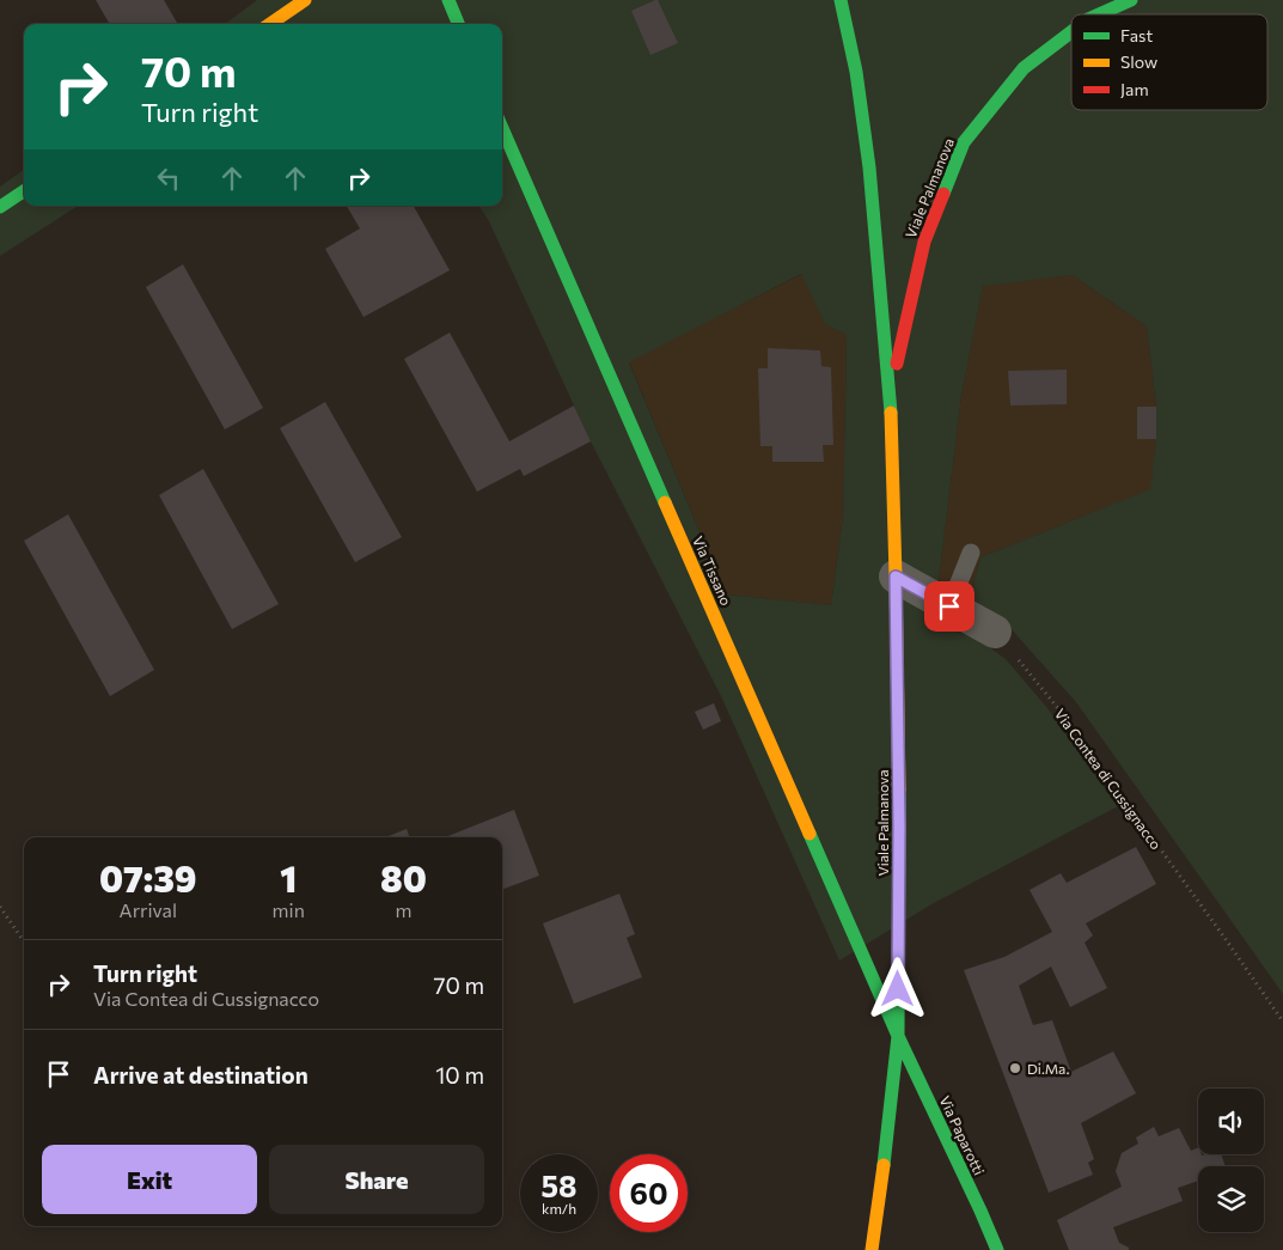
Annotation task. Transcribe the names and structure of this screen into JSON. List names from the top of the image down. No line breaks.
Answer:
{"streets":{"main road":["Viale Palmanova","Via Tissano","Via Paparotti"],"path":["Via Contea di Cussignacco"]},"crossings":[["Viale Palmanova","Via Tissano"],["Viale Palmanova","Via Paparotti"],["Via Tissano","Via Paparotti"]],"places":["Di.Ma."],"legend":["Fast","Slow","Jam"],"page":{"turn":["70 m","Turn right"],"eta":["07:39","Arrival","1","min","80","m"],"list":[{"name":"Turn right","note":"Via Contea di Cussignacco","value":"70 m"},{"name":"Arrive at destination","value":"10 m"}],"buttons":["Exit","Share"],"speed":"58 km/h","limit":"60"}}
